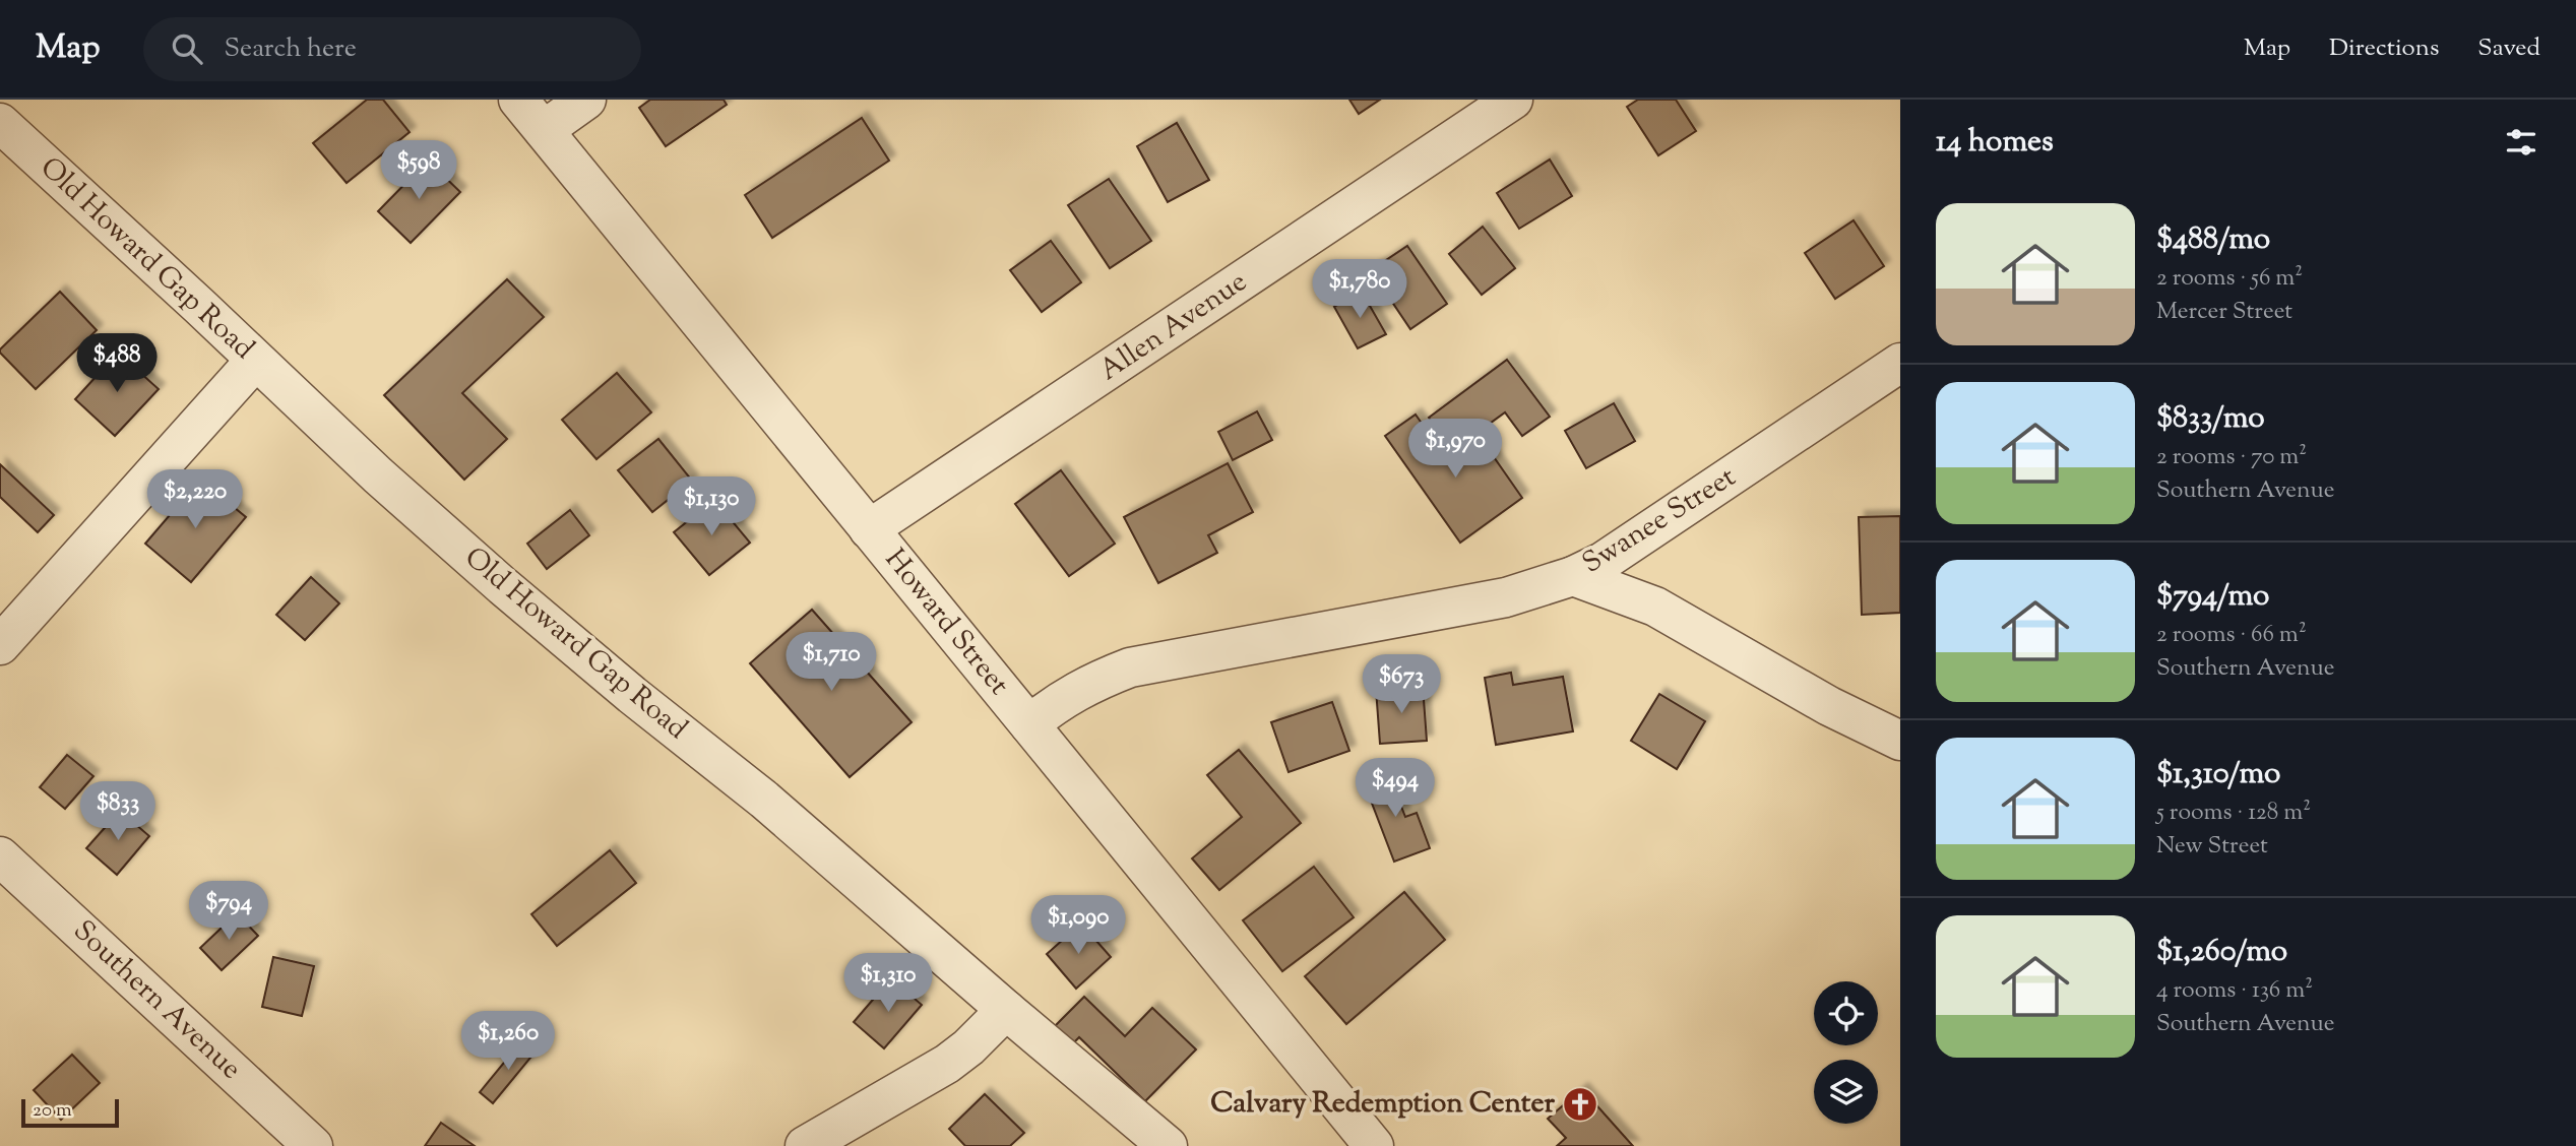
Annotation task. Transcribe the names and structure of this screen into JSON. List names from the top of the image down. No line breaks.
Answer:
{"streets":{"street":["Old Howard Gap Road","Allen Avenue","Swanee Street","Howard Street","Southern Avenue"]},"crossings":[["Allen Avenue","Howard Street"],["Swanee Street","Howard Street"]],"places":{"church":["Calvary Redemption Center"]},"scale_bar":"20 m","page":{"header":"Map","search":"Search here","nav":["Map","Directions","Saved"],"heading":"14 homes","price":["$598","$1,780","$488","$1,970","$2,220","$1,130","$1,710","$673","$494","$833","$794","$1,090","$1,310","$1,260"],"list":[{"name":"$488/mo","note":"2 rooms · 56 m² · Mercer Street"},{"name":"$833/mo","note":"2 rooms · 70 m² · Southern Avenue"},{"name":"$794/mo","note":"2 rooms · 66 m² · Southern Avenue"},{"name":"$1,310/mo","note":"5 rooms · 128 m² · New Street"},{"name":"$1,260/mo","note":"4 rooms · 136 m² · Southern Avenue"}],"scale":"20 m"}}
